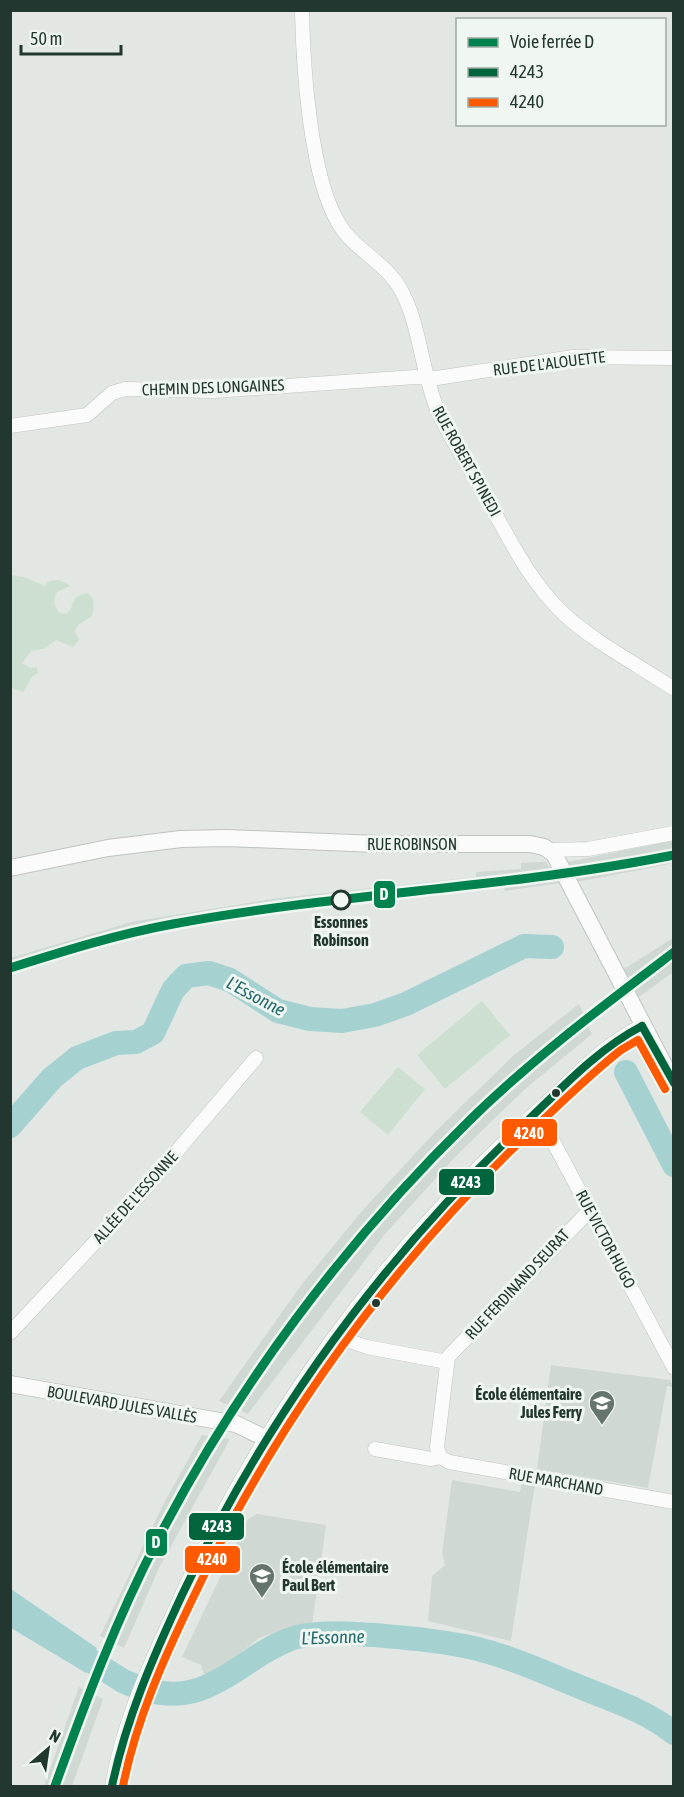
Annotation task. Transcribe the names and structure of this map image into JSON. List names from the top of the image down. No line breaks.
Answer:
{"streets":{"street":["RUE DE L'ALOUETTE","CHEMIN DES LONGAINES","RUE ROBERT SPINEDI","RUE ROBINSON","ALLÉE DE L'ESSONNE","RUE VICTOR HUGO","RUE FERDINAND SEURAT","BOULEVARD JULES VALLÈS","RUE MARCHAND"]},"crossings":[["RUE DE L'ALOUETTE","CHEMIN DES LONGAINES"],["RUE DE L'ALOUETTE","RUE ROBERT SPINEDI"],["CHEMIN DES LONGAINES","RUE ROBERT SPINEDI"],["RUE VICTOR HUGO","RUE FERDINAND SEURAT"]],"water":["L'Essonne"],"places":{"other":["Essonnes Robinson"],"school or university":["École élémentaire Jules Ferry","École élémentaire Paul Bert"]},"lines":["rail line D","transit line 4243","transit line 4240"],"legend":["Voie ferrée D","4243","4240"],"scale_bar":"50 m","north":"top right"}
